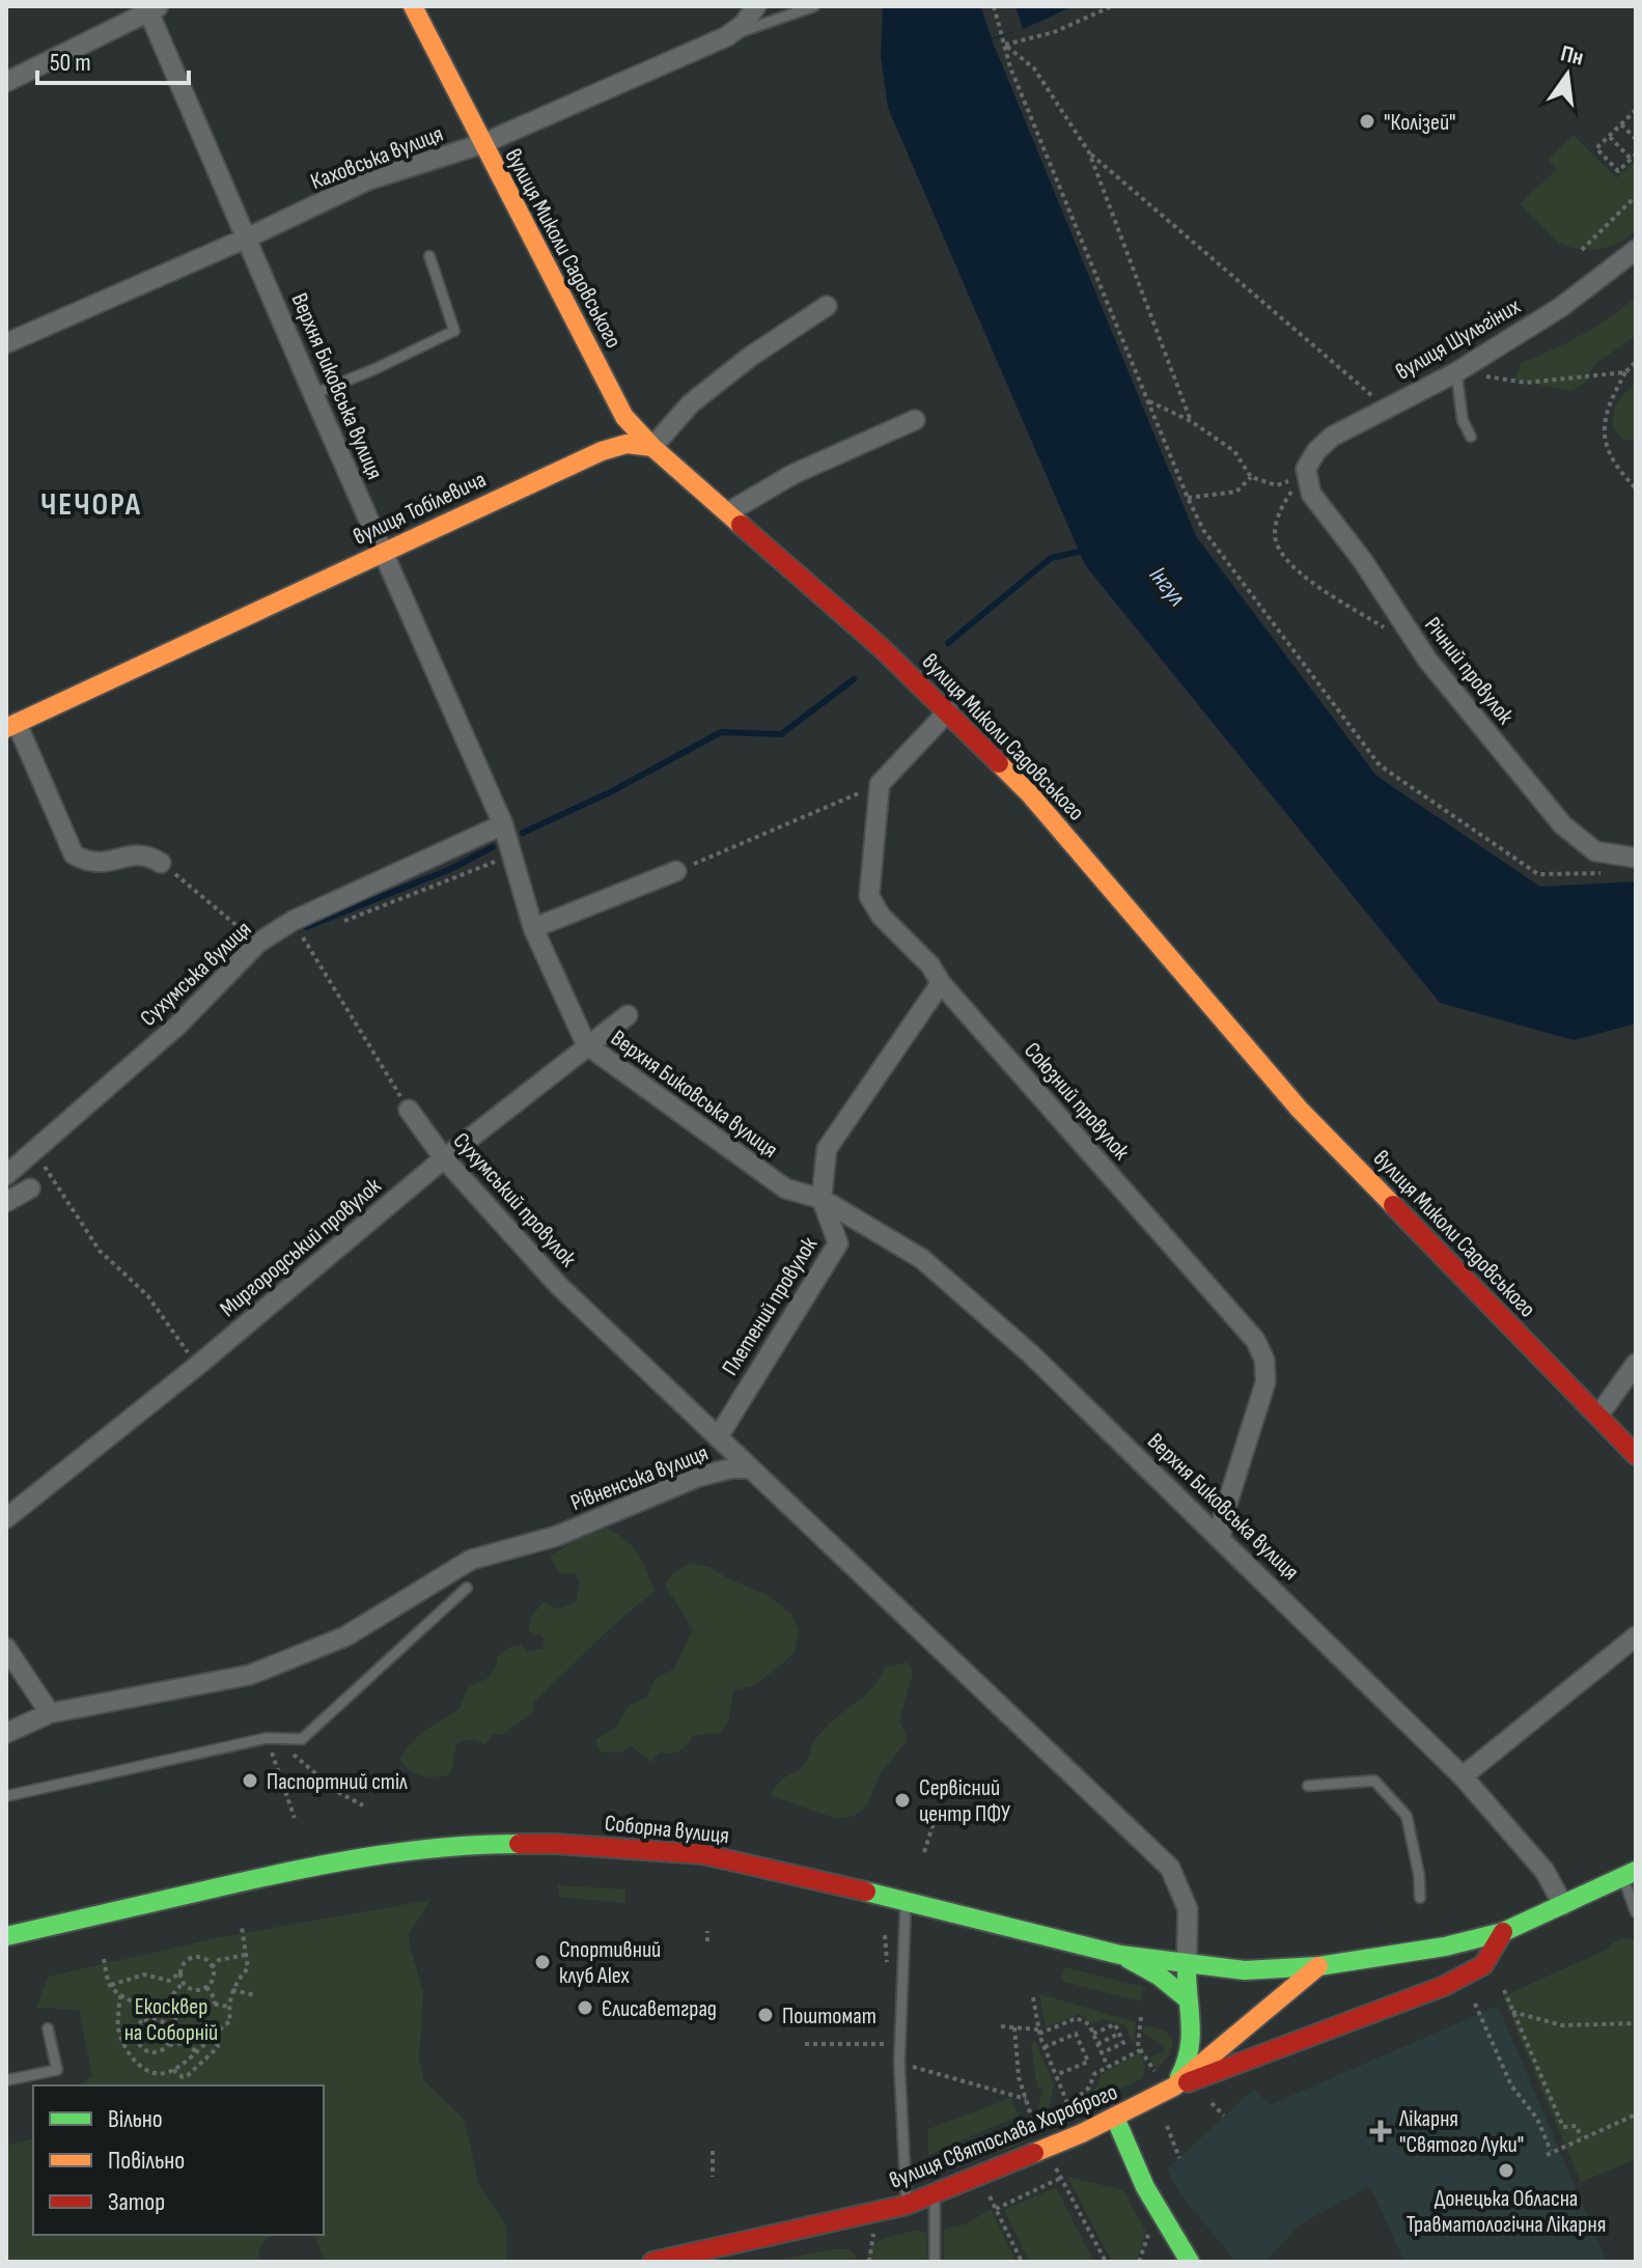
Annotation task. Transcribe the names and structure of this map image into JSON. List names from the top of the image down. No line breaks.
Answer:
{"streets":{"main road":["вулиця Миколи Садовського","вулиця Тобілевича","Соборна вулиця","вулиця Святослава Хороброго"],"street":["Каховська вулиця","вулиця Шульгіних","Верхня Биковська вулиця","Річний провулок","Сухумська вулиця","Союзний провулок","Сухумський провулок","Миргородський провулок","Плетений провулок","Рівненська вулиця"]},"crossings":[["Каховська вулиця","вулиця Миколи Садовського"],["Каховська вулиця","Верхня Биковська вулиця"],["вулиця Миколи Садовського","вулиця Тобілевича"],["вулиця Шульгіних","Річний провулок"],["Верхня Биковська вулиця","вулиця Тобілевича"],["Верхня Биковська вулиця","Сухумська вулиця"],["Верхня Биковська вулиця","Союзний провулок"],["Верхня Биковська вулиця","Миргородський провулок"],["Верхня Биковська вулиця","Плетений провулок"],["Верхня Биковська вулиця","Соборна вулиця"],["Союзний провулок","Плетений провулок"],["Сухумський провулок","Миргородський провулок"],["Сухумський провулок","Плетений провулок"],["Сухумський провулок","Рівненська вулиця"]],"districts":["ЧЕЧОРА"],"water":["Інгул"],"parks":["Екосквер на Соборній"],"places":{"other":["\"Колізей\"","Паспортний стіл","Cервісний центр ПФУ","Спортивний клуб Alex","Єлисаветград","Поштомат","Донецька Обласна Травматологічна Лікарня"],"health":["Лікарня \"Святого Луки\""]},"legend":["Вільно","Повільно","Затор"],"scale_bar":"50 m","north":"top"}
